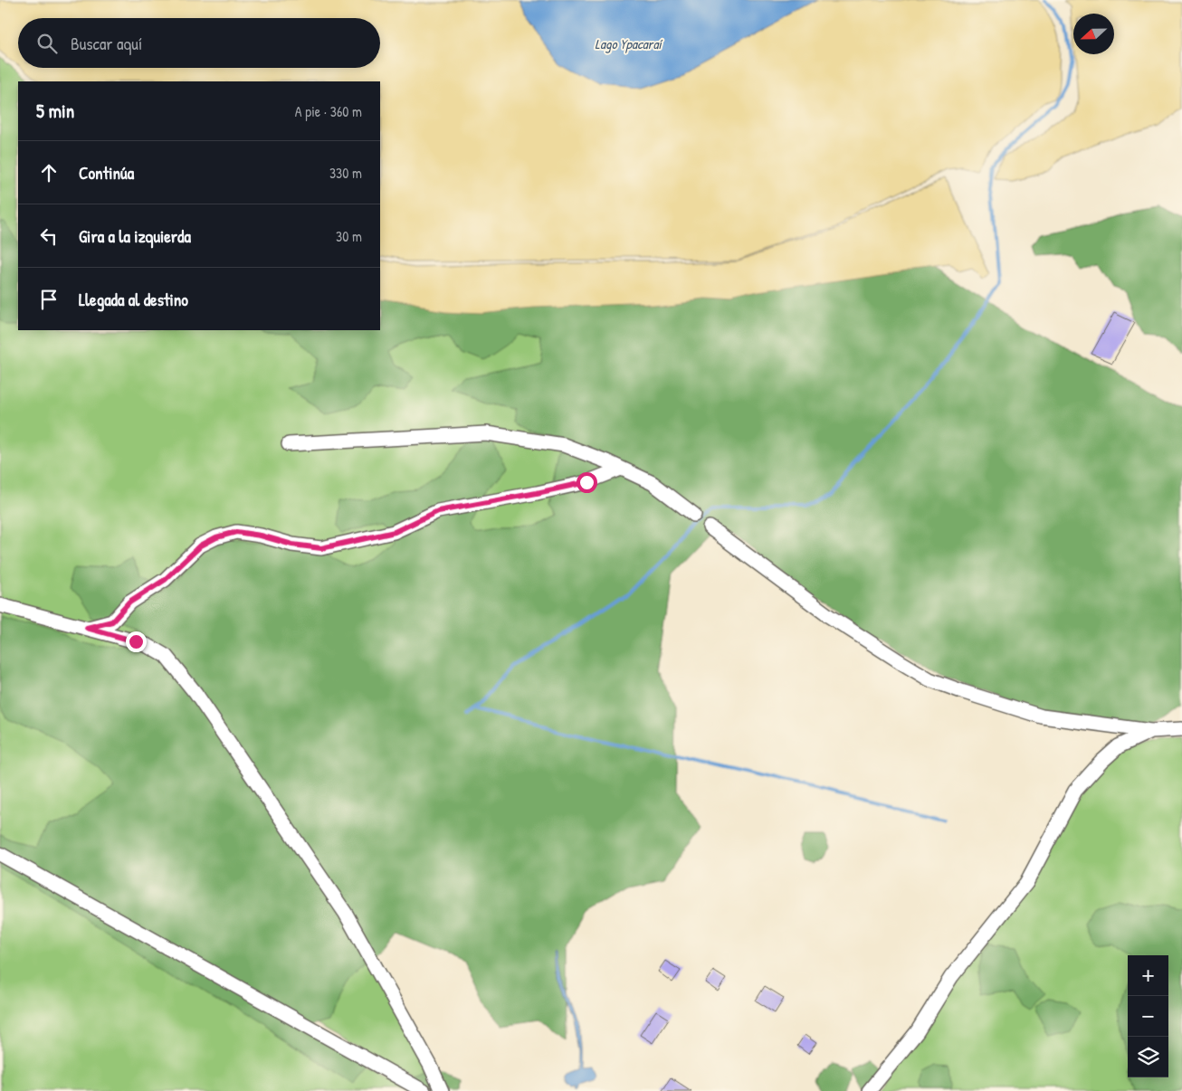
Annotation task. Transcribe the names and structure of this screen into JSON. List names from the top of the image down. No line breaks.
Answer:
{"water":["Lago Ypacaraí"],"north":"left","page":{"search":"Buscar aquí","heading":["5 min","A pie · 360 m"],"list":[["Continúa","330 m"],["Gira a la izquierda","30 m"],"Llegada al destino"],"map_buttons":["+","−"]}}
